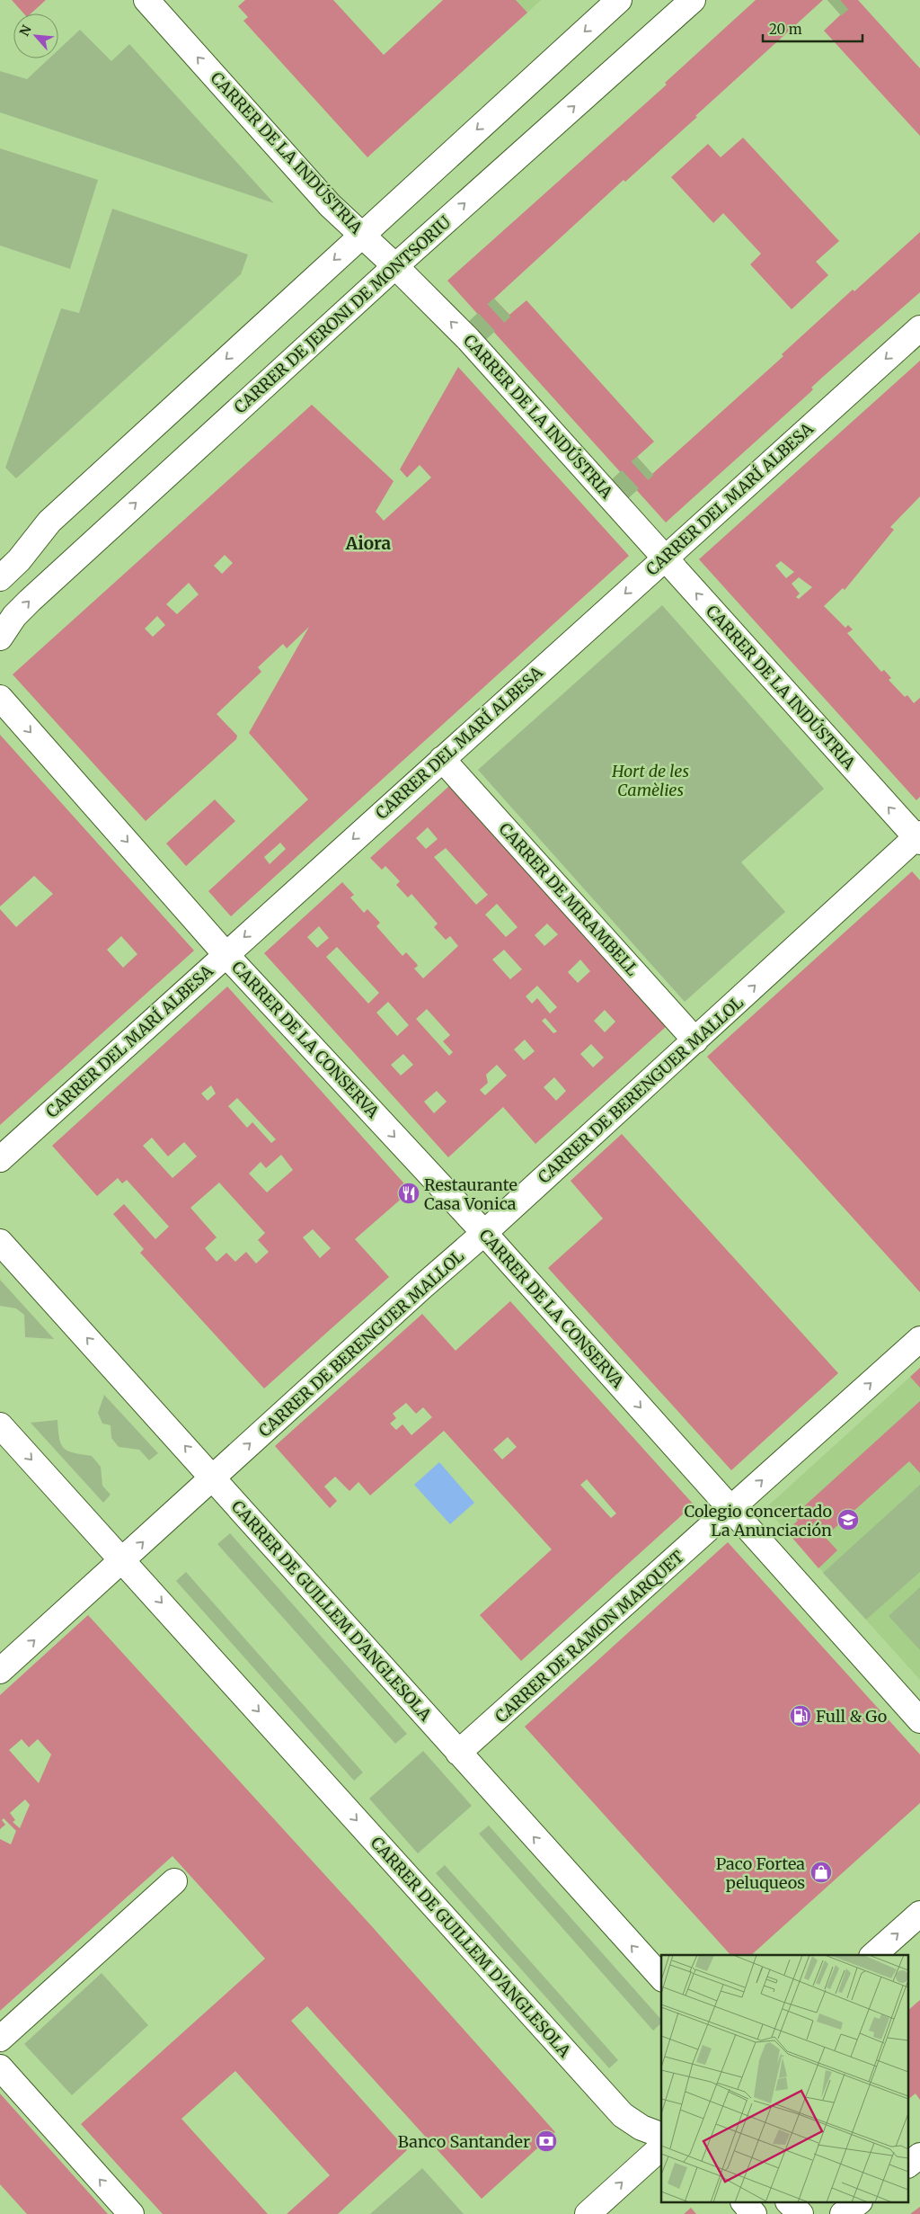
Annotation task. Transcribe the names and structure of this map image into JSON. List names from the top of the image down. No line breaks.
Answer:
{"streets":{"street":["CARRER DE LA INDÚSTRIA","CARRER DE JERONI DE MONTSORIU","CARRER DEL MARÍ ALBESA","CARRER DE MIRAMBELL","CARRER DE LA CONSERVA","CARRER DE BERENGUER MALLOL","CARRER DE GUILLEM D'ANGLESOLA","CARRER DE RAMON MARQUET"]},"crossings":[["CARRER DE LA INDÚSTRIA","CARRER DE JERONI DE MONTSORIU"],["CARRER DE LA INDÚSTRIA","CARRER DEL MARÍ ALBESA"],["CARRER DE LA INDÚSTRIA","CARRER DE BERENGUER MALLOL"],["CARRER DEL MARÍ ALBESA","CARRER DE MIRAMBELL"],["CARRER DEL MARÍ ALBESA","CARRER DE LA CONSERVA"],["CARRER DE MIRAMBELL","CARRER DE BERENGUER MALLOL"],["CARRER DE LA CONSERVA","CARRER DE BERENGUER MALLOL"],["CARRER DE LA CONSERVA","CARRER DE RAMON MARQUET"],["CARRER DE BERENGUER MALLOL","CARRER DE GUILLEM D'ANGLESOLA"],["CARRER DE GUILLEM D'ANGLESOLA","CARRER DE RAMON MARQUET"]],"one_way":["CARRER DE LA INDÚSTRIA","CARRER DEL MARÍ ALBESA","CARRER DE LA CONSERVA","CARRER DE BERENGUER MALLOL","CARRER DE RAMON MARQUET"],"districts":["Aiora"],"parks":["Hort de les Camèlies"],"places":{"restaurant":["Restaurante Casa Vonica"],"school or university":["Colegio concertado La Anunciación"],"fuel station":["Full & Go"],"shop":["Paco Fortea peluqueos"],"bank":["Banco Santander"]},"scale_bar":"20 m","north":"top left"}
